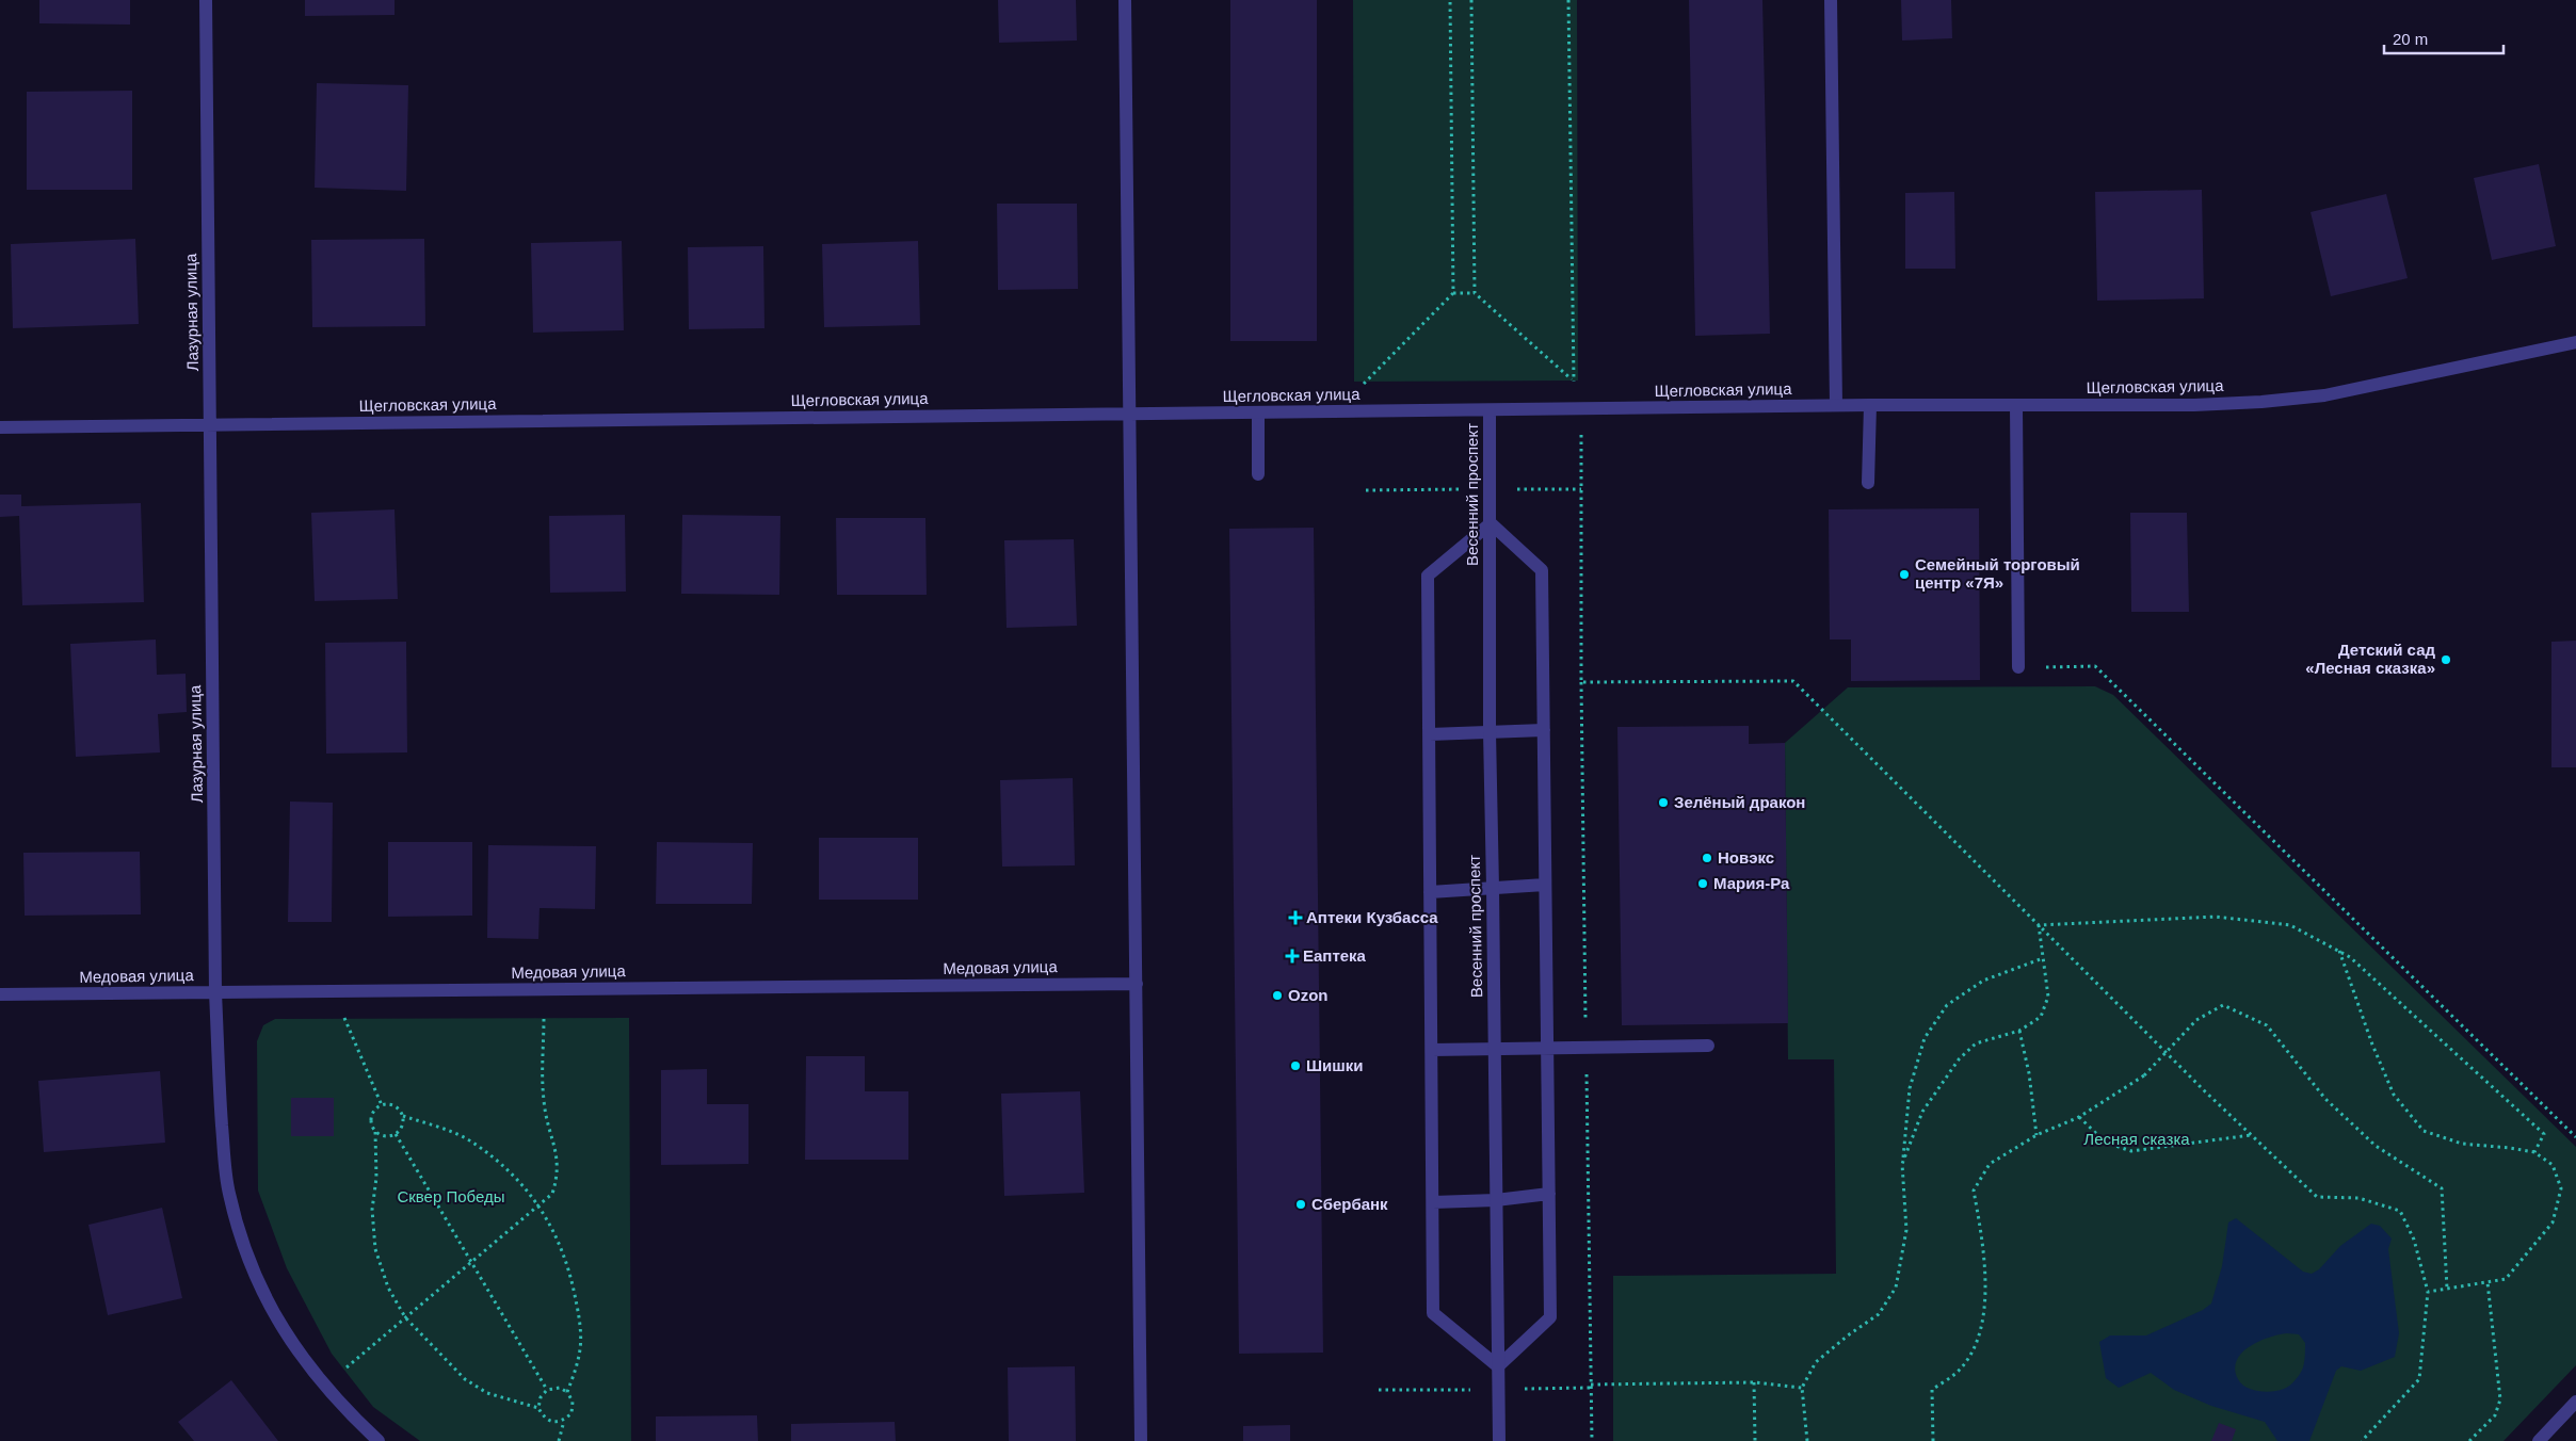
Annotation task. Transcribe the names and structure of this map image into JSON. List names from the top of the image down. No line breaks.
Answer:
{"streets":{"street":["Лазурная улица","Щегловская улица","Весенний проспект","Медовая улица"]},"crossings":[["Лазурная улица","Щегловская улица"],["Лазурная улица","Медовая улица"],["Щегловская улица","Весенний проспект"]],"parks":["Лесная сказка","Сквер Победы"],"places":{"other":["Семейный торговый центр «7Я»","Детский сад «Лесная сказка»","Зелёный дракон","Новэкс","Мария-Ра","Ozon","Шишки","Сбербанк"],"health":["Аптеки Кузбасса","Еаптека"]},"scale_bar":"20 m"}
